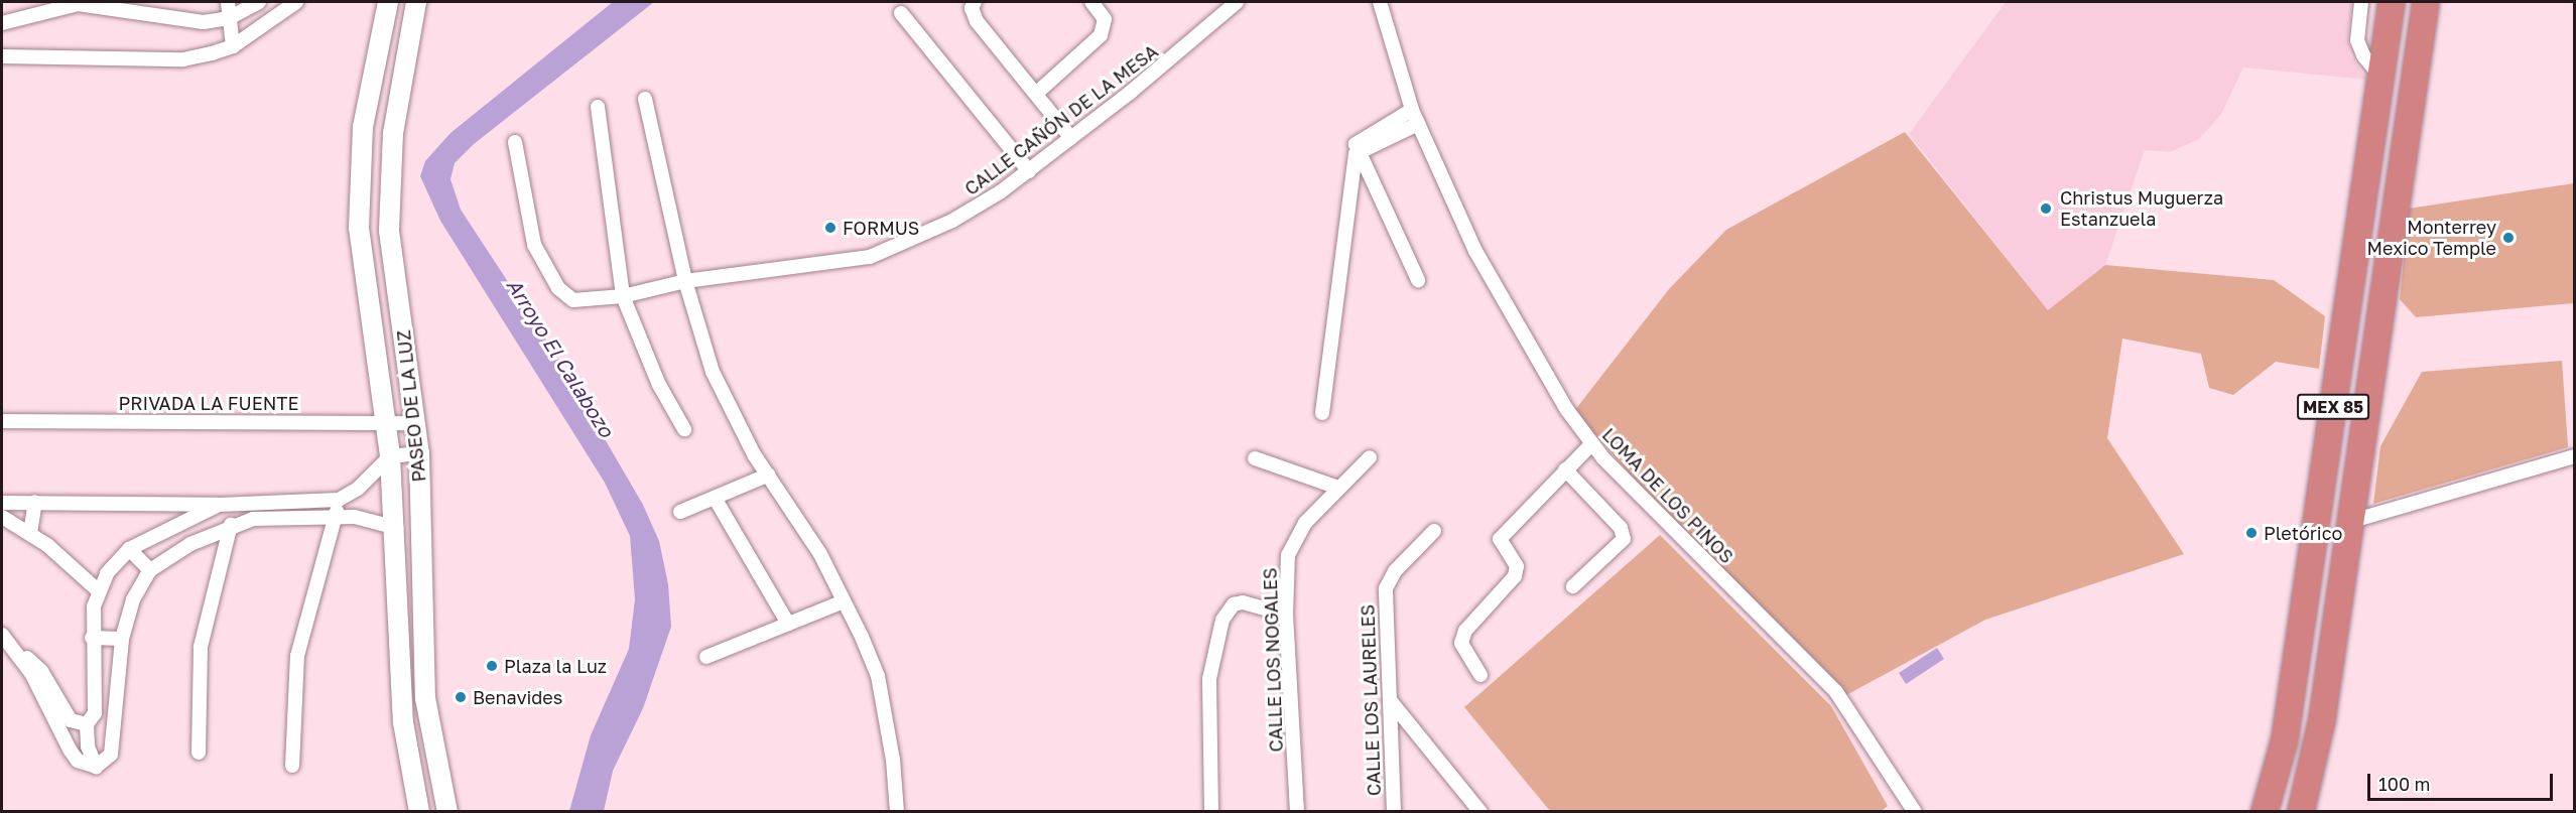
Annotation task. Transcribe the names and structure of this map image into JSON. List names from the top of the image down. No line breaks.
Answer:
{"streets":{"highway":["MEX 85"],"street":["CALLE CAÑÓN DE LA MESA","PRIVADA LA FUENTE","PASEO DE LA LUZ","LOMA DE LOS PINOS","CALLE LOS NOGALES","CALLE LOS LAURELES"]},"crossings":[["PRIVADA LA FUENTE","PASEO DE LA LUZ"]],"water":["Arroyo El Calabozo"],"places":["Christus Muguerza Estanzuela","FORMUS","Monterrey Mexico Temple","Pletórico","Plaza la Luz","Benavides"],"scale_bar":"100 m"}
